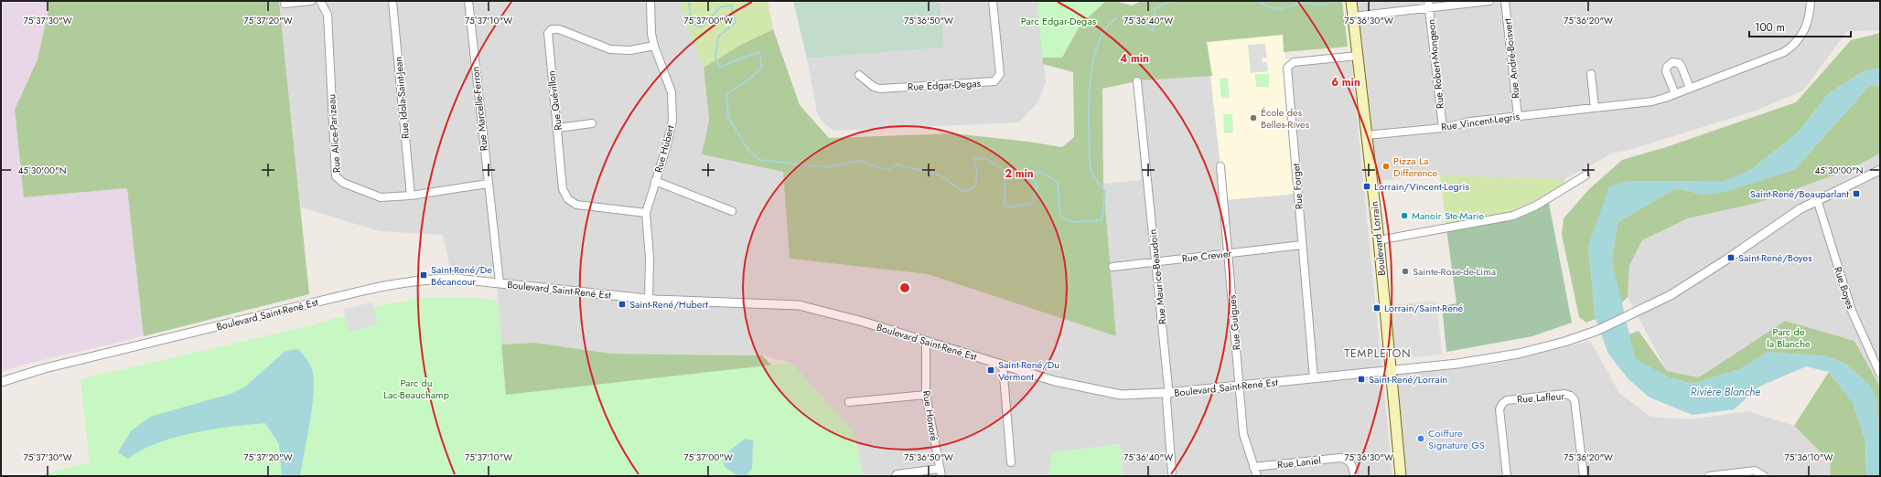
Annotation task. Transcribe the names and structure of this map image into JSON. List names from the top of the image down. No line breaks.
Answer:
{"streets":{"main road":["Boulevard Lorrain"],"street":["Rue André-Boisvert","Rue Robert-Mongeon","Rue Edgar-Degas","Rue Idola-Saint-Jean","Rue Quévillon","Rue Marcelle-Ferron","Rue Vincent-Legris","Rue Alice-Parizeau","Rue Hubert","Rue Forget","Rue Crevier","Rue Maurice-Beaudoin","Rue Boyes","Boulevard Saint-René Est","Rue Guigues","Rue Lafleur","Rue Honoré","Rue Laniel"]},"crossings":[["Rue André-Boisvert","Rue Vincent-Legris"],["Rue Robert-Mongeon","Rue Vincent-Legris"],["Rue Idola-Saint-Jean","Rue Alice-Parizeau"],["Rue Quévillon","Rue Hubert"],["Rue Marcelle-Ferron","Rue Alice-Parizeau"],["Rue Marcelle-Ferron","Boulevard Saint-René Est"],["Rue Vincent-Legris","Boulevard Lorrain"],["Rue Hubert","Boulevard Saint-René Est"],["Rue Forget","Boulevard Lorrain"],["Rue Forget","Rue Crevier"],["Rue Forget","Boulevard Saint-René Est"],["Boulevard Lorrain","Boulevard Saint-René Est"],["Rue Crevier","Rue Maurice-Beaudoin"],["Rue Crevier","Rue Guigues"],["Rue Maurice-Beaudoin","Boulevard Saint-René Est"],["Rue Boyes","Boulevard Saint-René Est"],["Boulevard Saint-René Est","Rue Guigues"],["Boulevard Saint-René Est","Rue Honoré"],["Rue Guigues","Rue Laniel"]],"districts":["TEMPLETON"],"water":["Rivière Blanche"],"parks":["Parc Edgar-Degas","Parc de la Blanche","Parc du Lac-Beauchamp"],"places":{"other":["École des Belles-Rives","Pizza La Difference","Manoir Ste-Marie","Sainte-Rose-de-Lima","Coiffure Signature GS"],"transit":["Lorrain/Vincent-Legris","Saint-René/Beauparlant","Saint-René/Boyes","Saint-René/De Bécancour","Saint-René/Hubert","Lorrain/Saint-René","Saint-René/Du Vermont","Saint-René/Lorrain"]},"scale_bar":"100 m","coordinates":["75°37'30\"W","75°37'20\"W","75°37'10\"W","75°37'00\"W","75°36'50\"W","75°36'40\"W","75°36'30\"W","75°36'20\"W","45°30'00\"N","75°36'10\"W"],"rings":["4 min","6 min","2 min"]}
